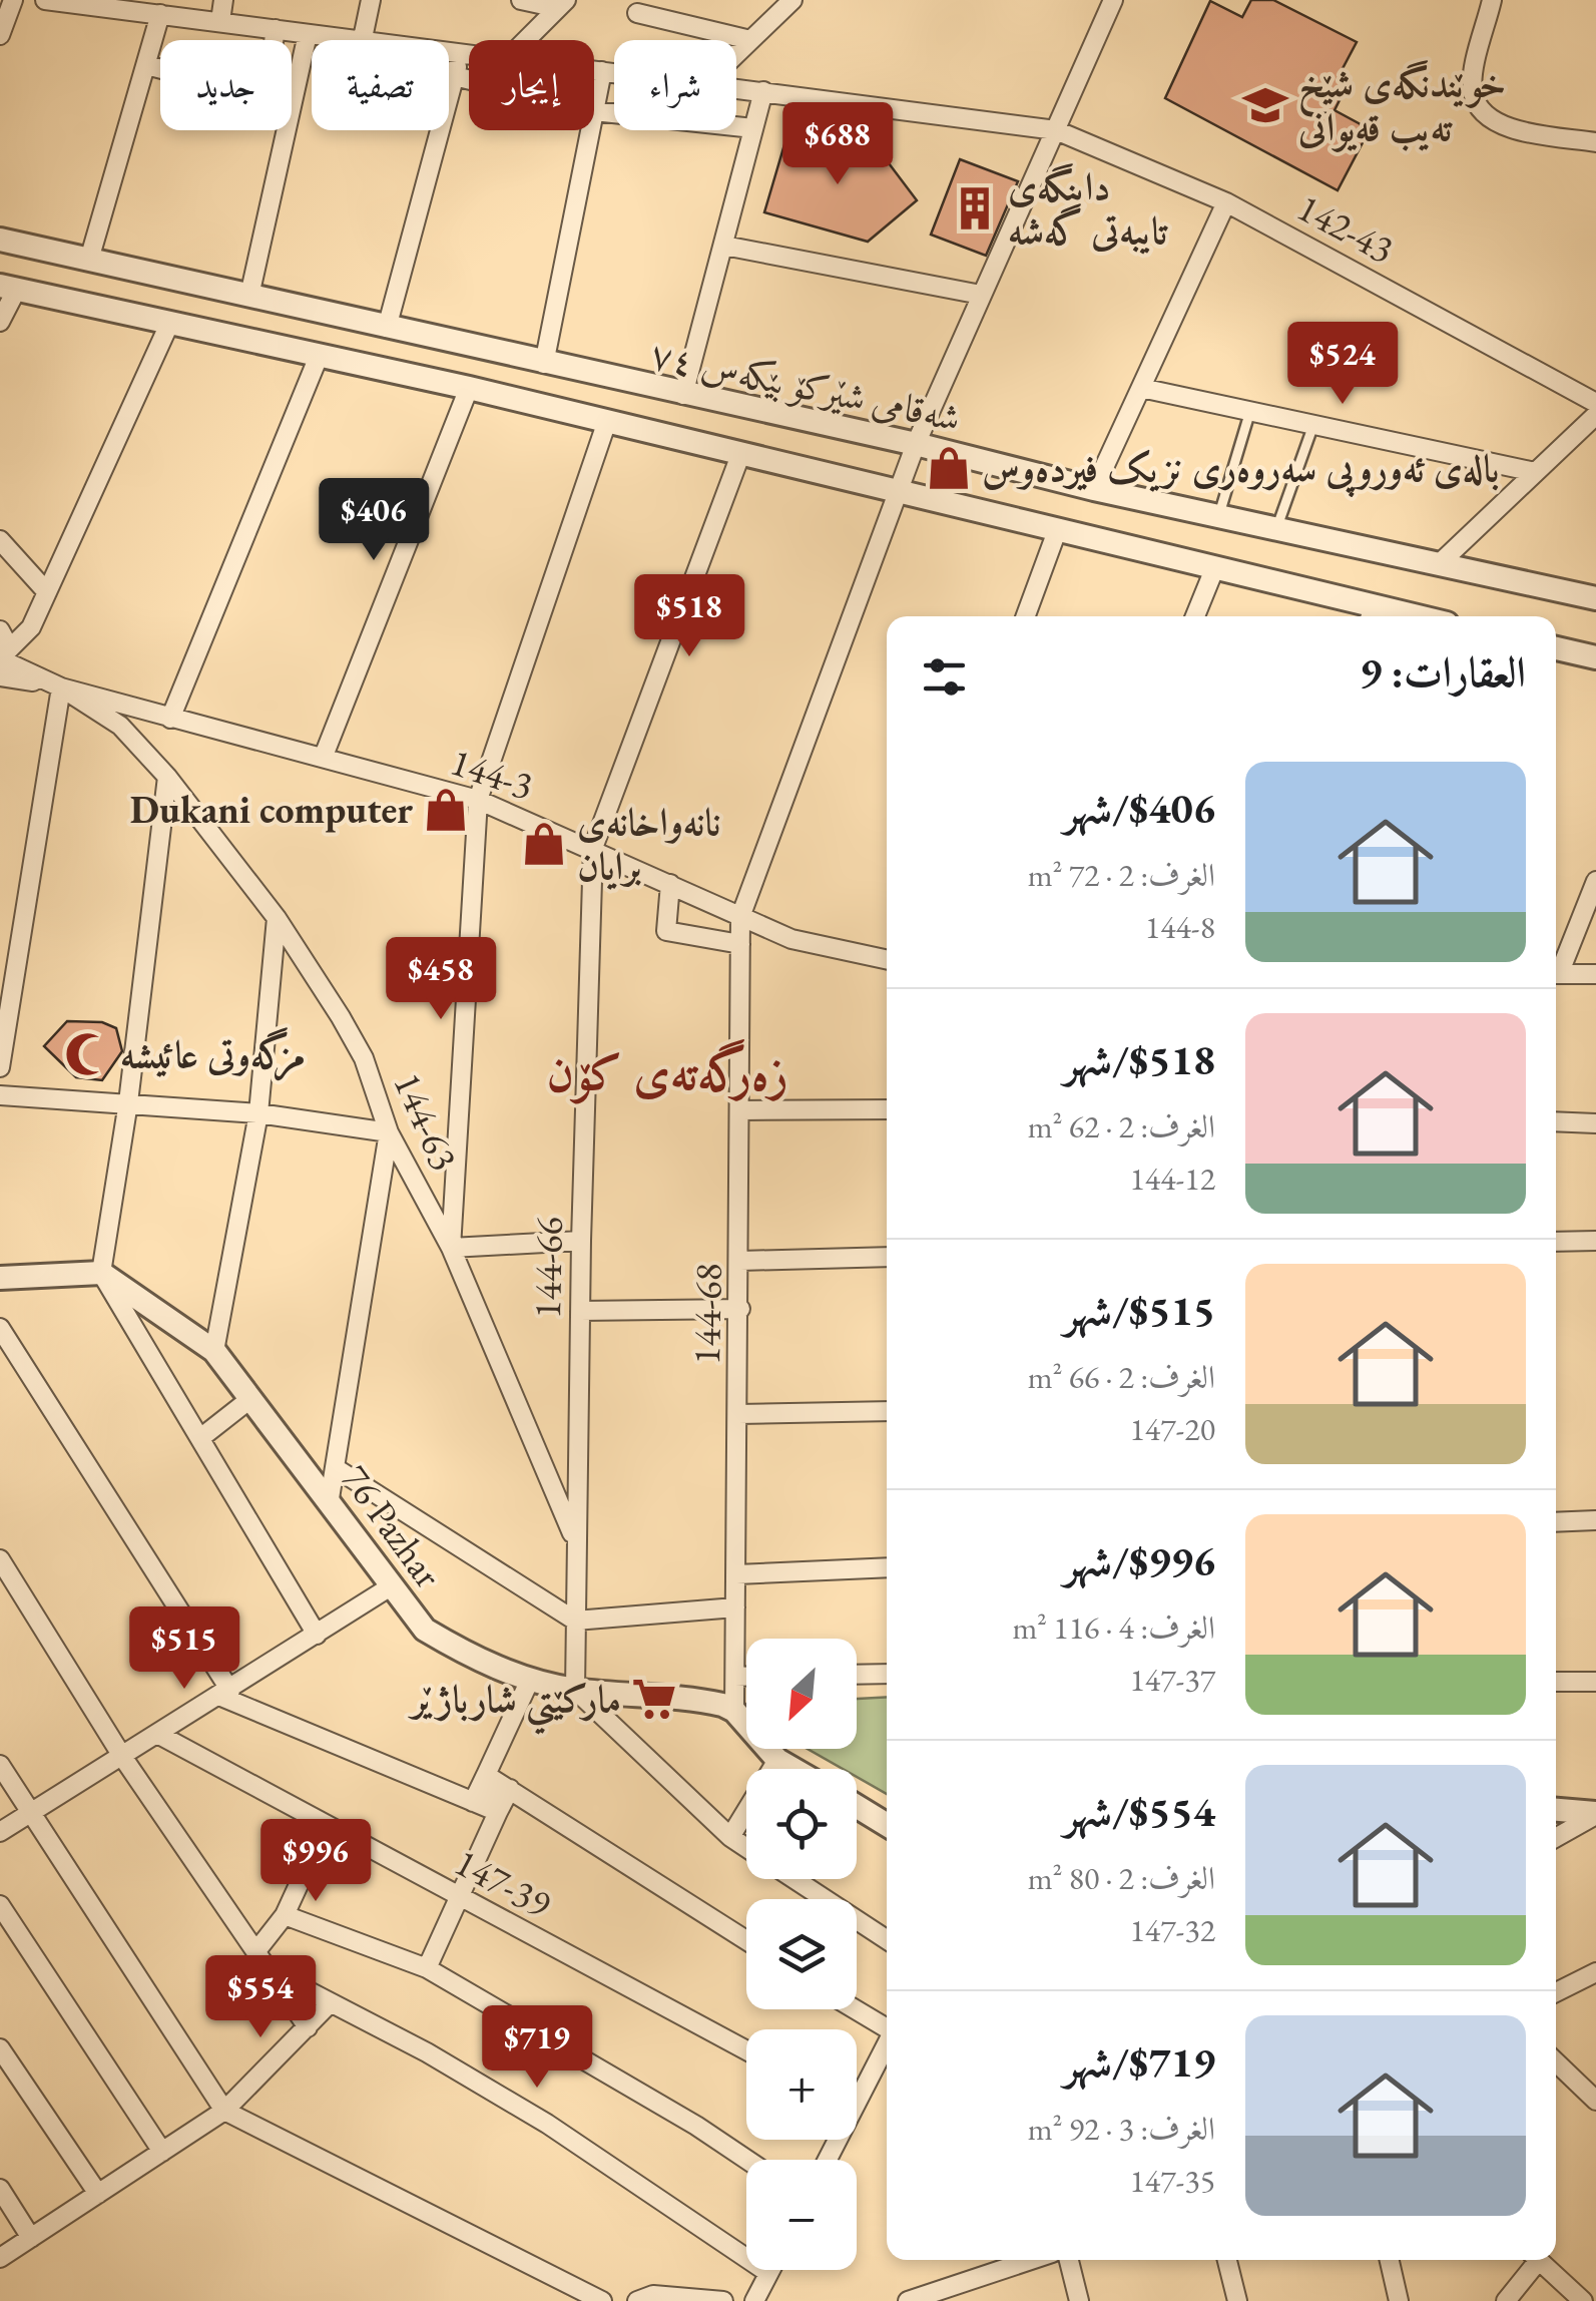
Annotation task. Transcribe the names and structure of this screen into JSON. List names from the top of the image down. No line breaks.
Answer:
{"streets":{"street":["142-43","شەقامی شێرکۆ بێکەس ٧٤","144-3","144-63","144-66","144-68","76 Pazhar","147-39"]},"crossings":[["شەقامی شێرکۆ بێکەس ٧٤","144-66"],["144-3","144-63"],["144-3","144-66"],["144-3","144-68"],["144-63","144-66"],["144-66","76 Pazhar"],["144-68","76 Pazhar"]],"districts":["زەرگەتەی کۆن"],"places":{"school or university":["خوێندنگەی شێخ تەیب قەیوانی"],"building":["داینگەی تایبەتی گەشە"],"shop":["بالەی ئەوروپی سەروەری نزیک فیردەوس","Dukani computer","نانەواخانەی برایان"],"mosque":["مزگەوتی عائیشە"],"supermarket":["مارکێتي شارباژێر"]},"north":"bottom left","page":{"chip":["شراء","إيجار","تصفية","جديد"],"price":["$688","$524","$406","$518","$458","$515","$996","$554","$719"],"heading":"العقارات: 9","list":[{"name":"$406/شهر","note":"الغرف: 2 · 72 m² · 144-8"},{"name":"$518/شهر","note":"الغرف: 2 · 62 m² · 144-12"},{"name":"$515/شهر","note":"الغرف: 2 · 66 m² · 147-20"},{"name":"$996/شهر","note":"الغرف: 4 · 116 m² · 147-37"},{"name":"$554/شهر","note":"الغرف: 2 · 80 m² · 147-32"},{"name":"$719/شهر","note":"الغرف: 3 · 92 m² · 147-35"}],"map_buttons":["+","−"]}}
